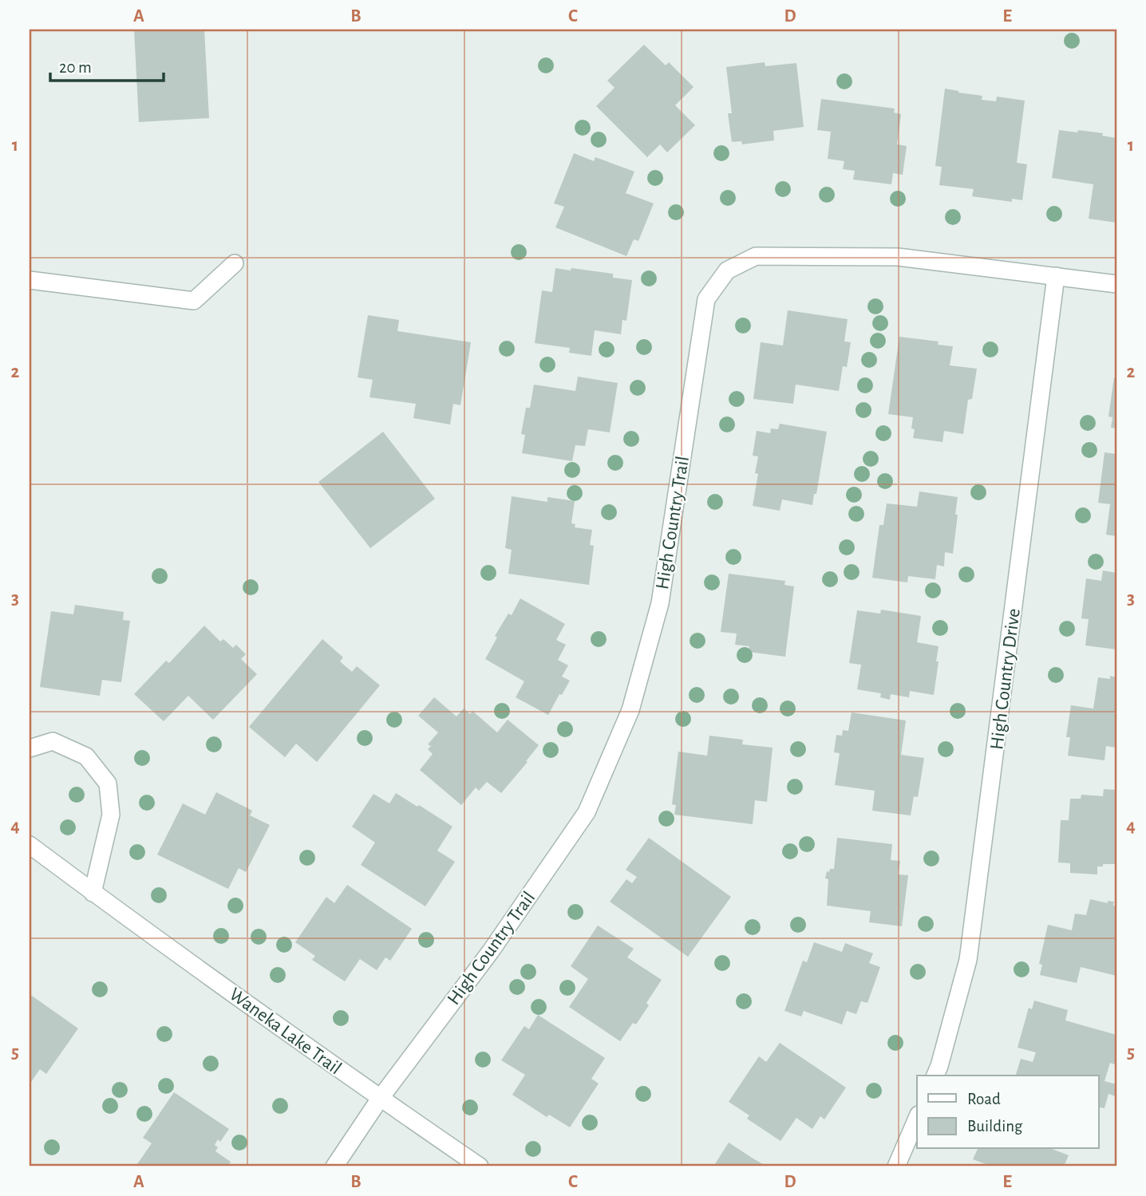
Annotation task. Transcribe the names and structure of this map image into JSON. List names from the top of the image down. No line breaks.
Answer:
{"streets":{"street":["High Country Trail","High Country Drive","Waneka Lake Trail"]},"crossings":[["High Country Trail","High Country Drive"],["High Country Trail","Waneka Lake Trail"]],"legend":["Road","Building"],"scale_bar":"20 m","grid":{"columns":["A","B","C","D","E"],"rows":["1","2","3","4","5"]}}
